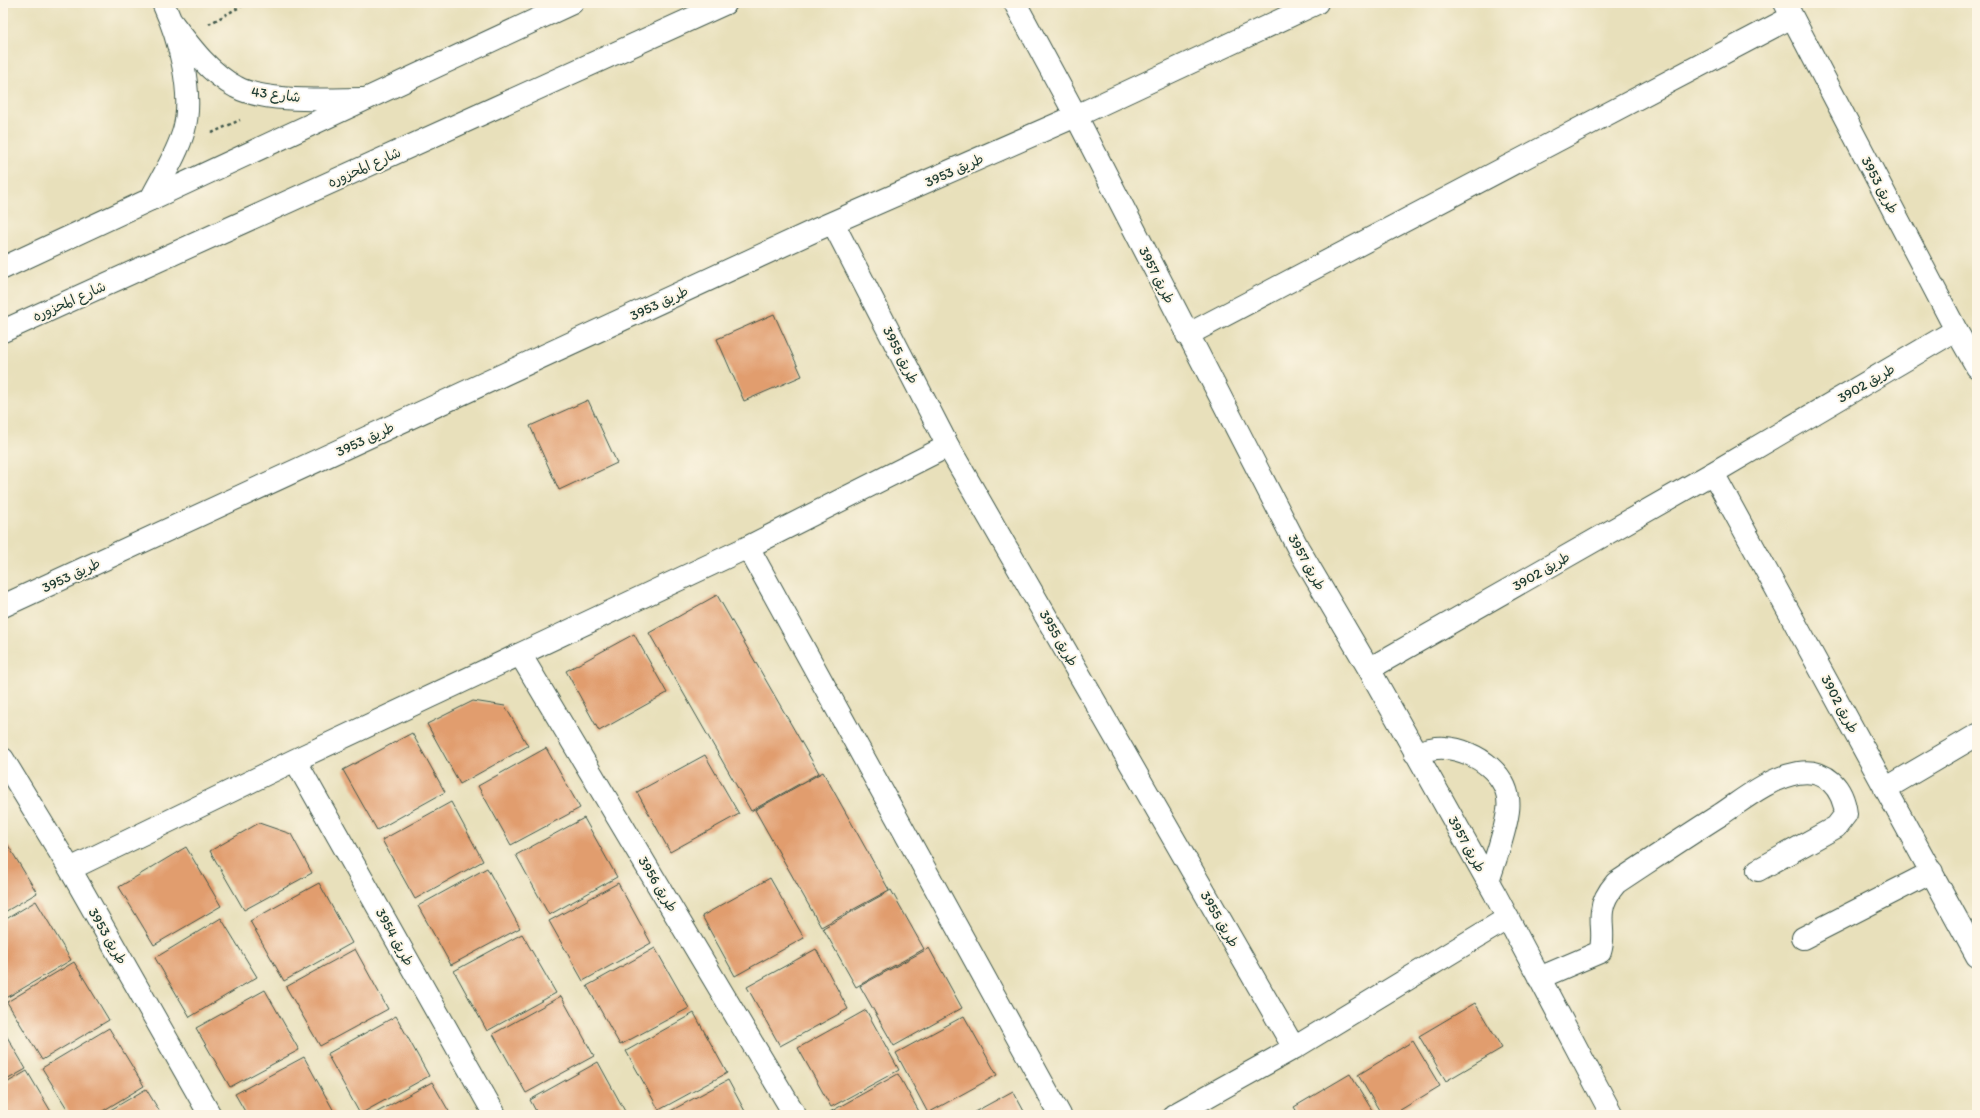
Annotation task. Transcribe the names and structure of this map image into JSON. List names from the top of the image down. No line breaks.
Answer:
{"streets":{"street":["شارع 43","شارع المحزوره","طريق 3953","طريق 3957","طريق 3955","طريق 3902","طريق 3956","طريق 3954"]},"crossings":[["طريق 3953","طريق 3957"],["طريق 3953","طريق 3955"],["طريق 3953","طريق 3902"],["طريق 3957","طريق 3902"]]}
